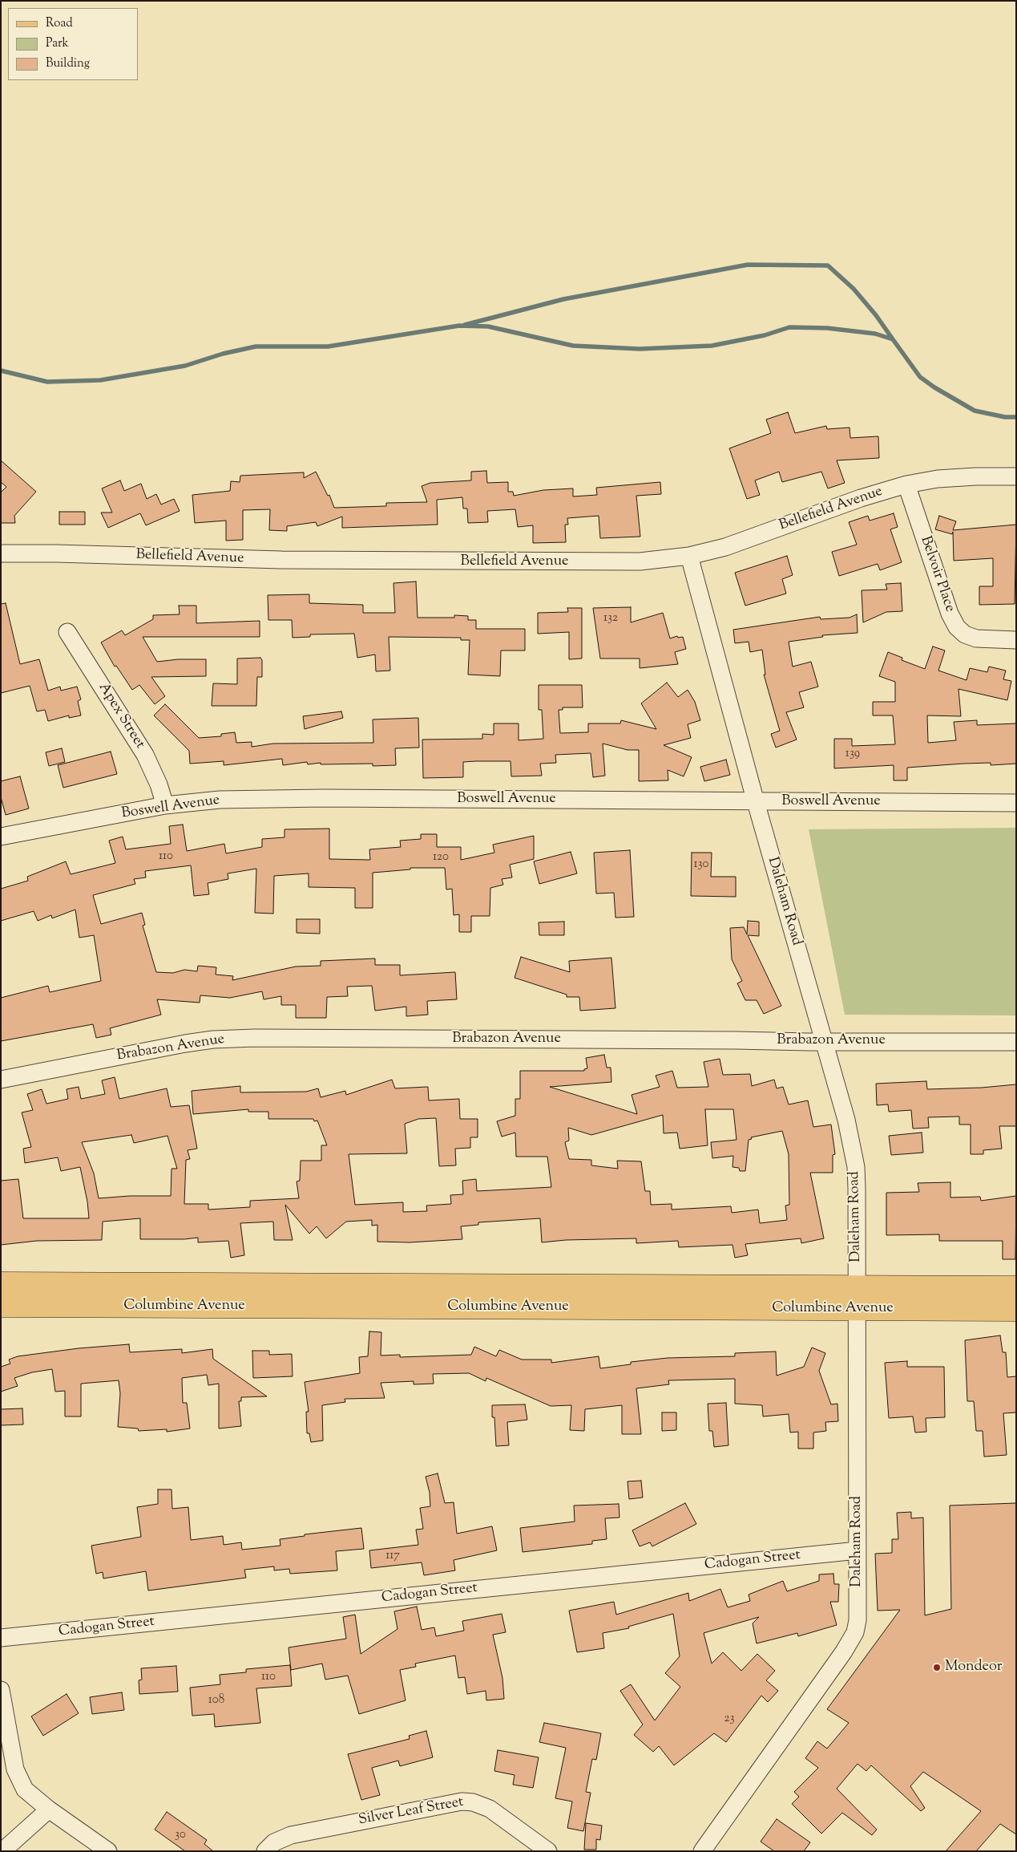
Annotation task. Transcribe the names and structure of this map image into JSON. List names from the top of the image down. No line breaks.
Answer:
{"streets":{"main road":["Columbine Avenue"],"street":["Bellefield Avenue","Belvoir Place","Apex Street","Boswell Avenue","Daleham Road","Brabazon Avenue","Cadogan Street","Silver Leaf Street"]},"crossings":[["Bellefield Avenue","Belvoir Place"],["Bellefield Avenue","Daleham Road"],["Apex Street","Boswell Avenue"],["Boswell Avenue","Daleham Road"],["Daleham Road","Brabazon Avenue"],["Daleham Road","Columbine Avenue"],["Daleham Road","Cadogan Street"]],"places":["Mondeor"],"house_numbers":["132","139","110","120","130","117","110","108","23","30"],"legend":["Road","Park","Building"]}
